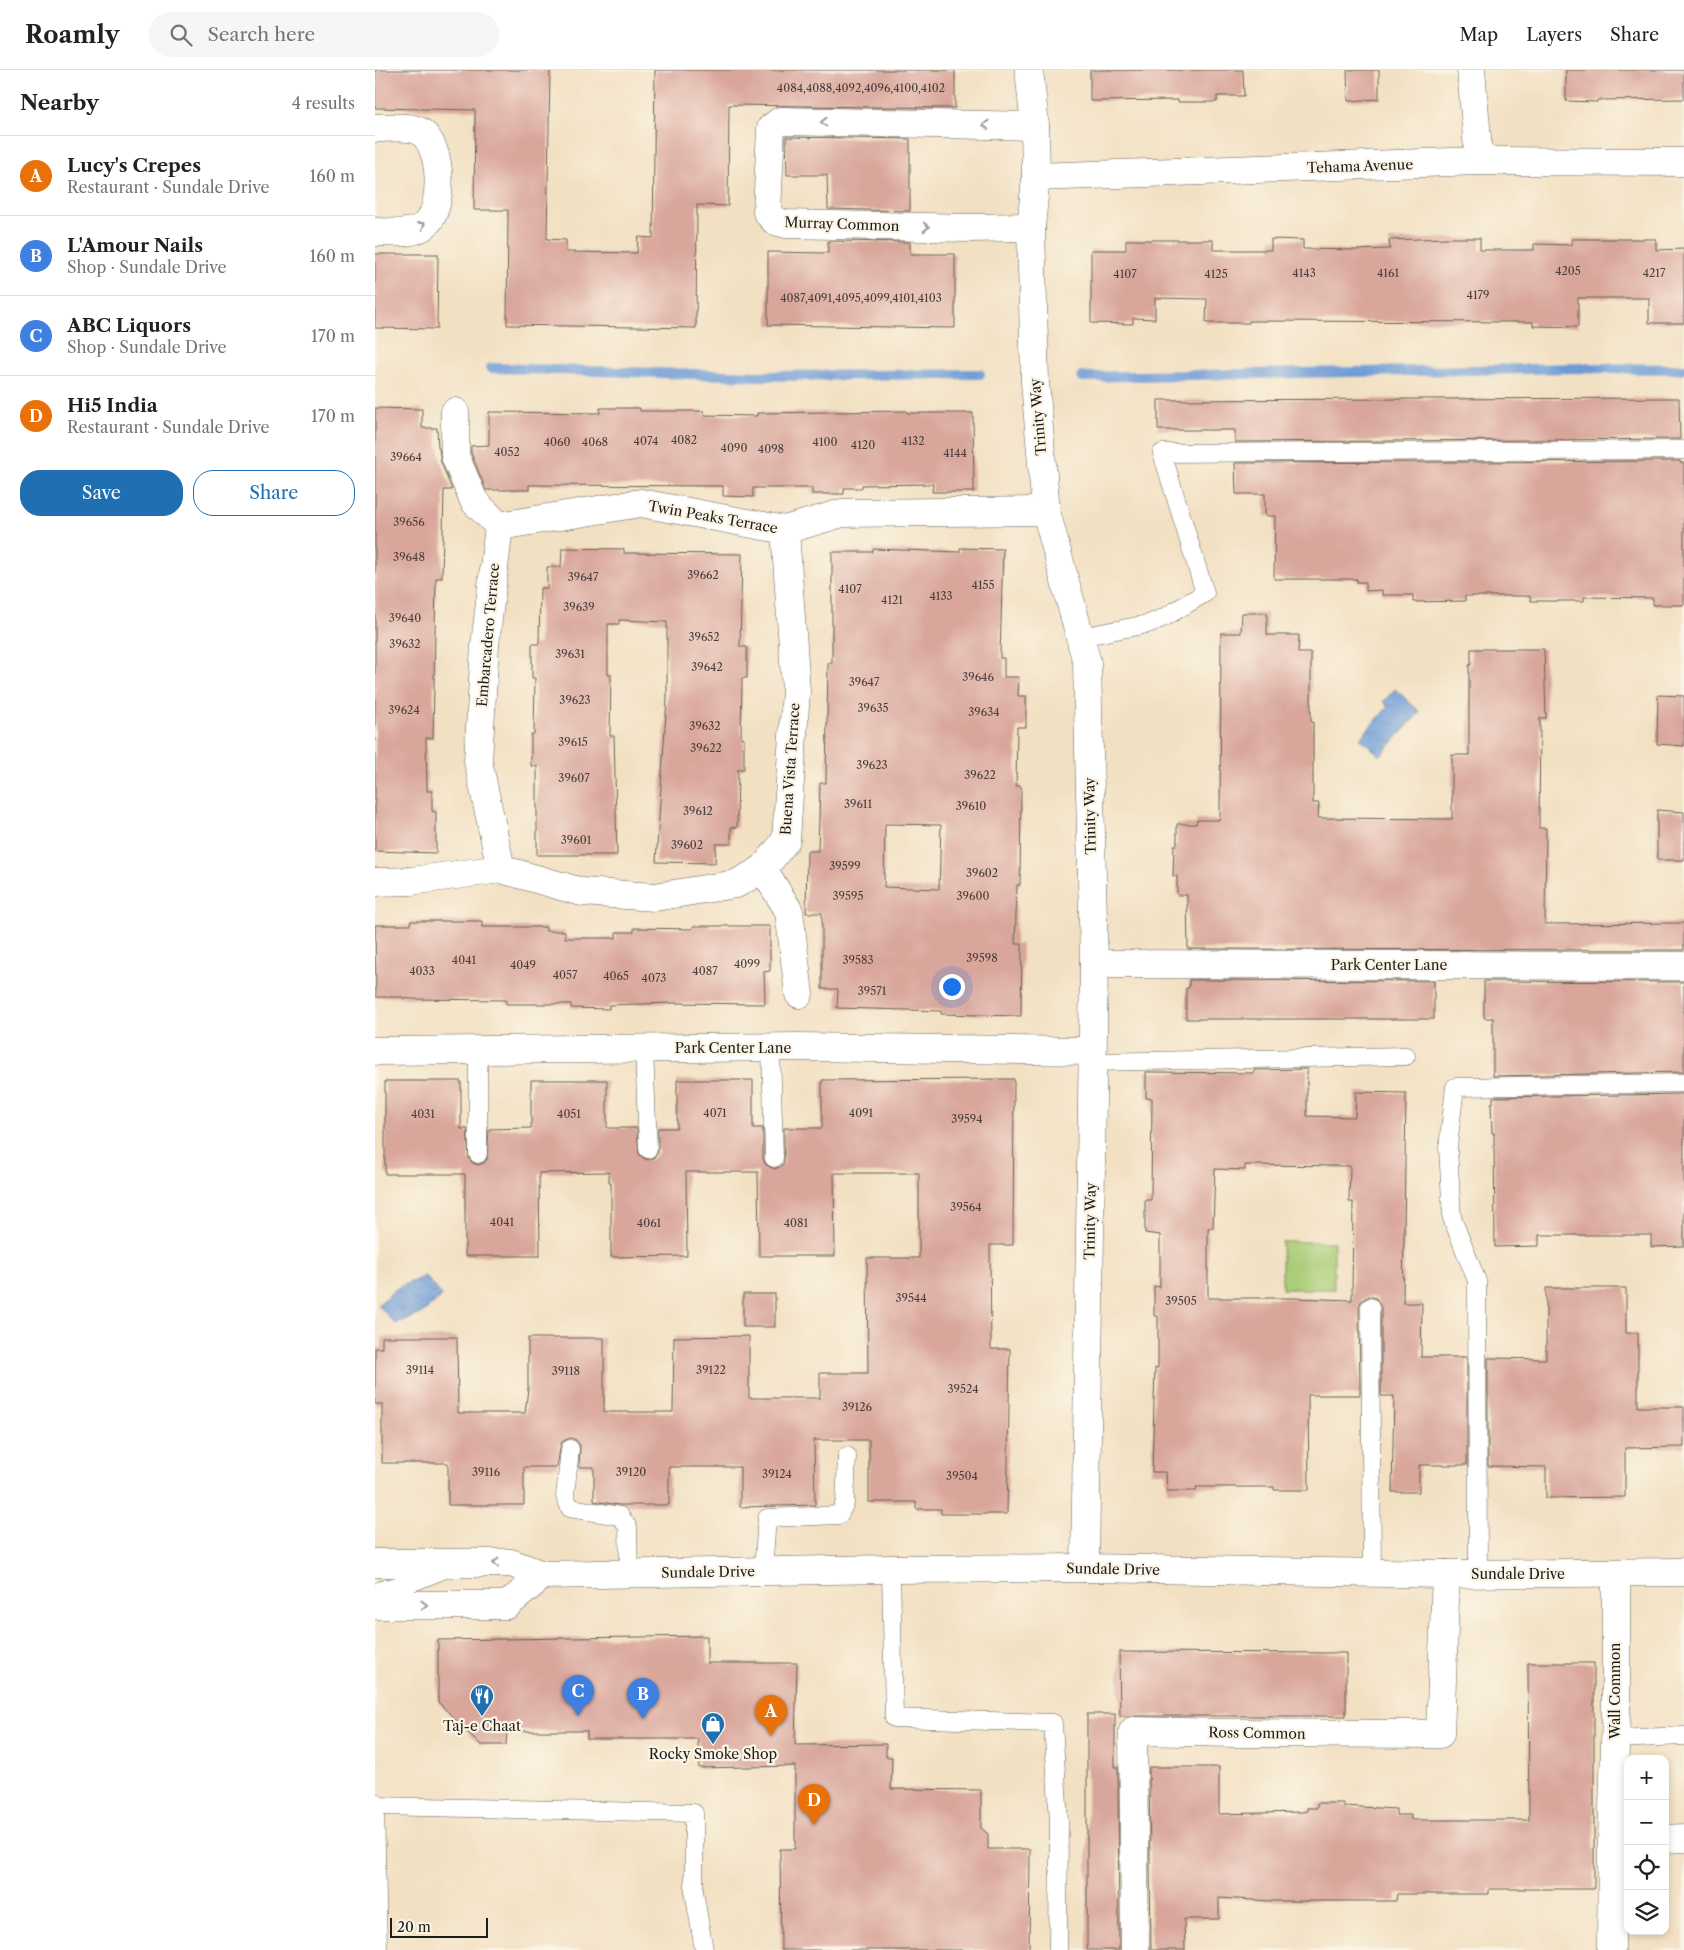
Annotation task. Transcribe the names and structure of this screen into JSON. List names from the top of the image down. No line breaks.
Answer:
{"streets":{"street":["Tehama Avenue","Murray Common","Trinity Way","Twin Peaks Terrace","Embarcadero Terrace","Buena Vista Terrace","Park Center Lane","Sundale Drive","Wall Common","Ross Common"]},"crossings":[["Tehama Avenue","Trinity Way"],["Murray Common","Trinity Way"],["Trinity Way","Twin Peaks Terrace"],["Trinity Way","Park Center Lane"],["Trinity Way","Sundale Drive"],["Twin Peaks Terrace","Embarcadero Terrace"],["Twin Peaks Terrace","Buena Vista Terrace"],["Sundale Drive","Wall Common"],["Sundale Drive","Ross Common"]],"places":{"restaurant":["Taj-e Chaat"],"shop":["Rocky Smoke Shop"]},"house_numbers":["4084,4088,4092,4096,4100,4102","4205","4143","4161","4217","4107","4125","4179","4087,4091,4095,4099,4101,4103","4082","4074","4132","4060","4068","4100","4120","4090","4098","4052","4144","39664","39656","39648","39662","39647","4155","4107","4133","4121","39639","39640","39652","39632","39631","39642","39646","39647","39623","39635","39624","39634","39632","39615","39622","39623","39622","39607","39611","39610","39612","39601","39602","39599","39602","39595","39600","39598","4041","39583","4099","4049","4033","4087","4057","4065","4073","39571","4071","4091","4031","4051","39594","39564","4041","4061","4081","39544","39505","39114","39122","39118","39524","39126","39116","39120","39124","39504"],"scale_bar":"20 m","page":{"header":"Roamly","search":"Search here","nav":["Map","Layers","Share"],"heading":["Nearby","4 results"],"list":[{"mark":"A","name":"Lucy's Crepes","note":"Restaurant · Sundale Drive","value":"160 m"},{"mark":"B","name":"L'Amour Nails","note":"Shop · Sundale Drive","value":"160 m"},{"mark":"C","name":"ABC Liquors","note":"Shop · Sundale Drive","value":"170 m"},{"mark":"D","name":"Hi5 India","note":"Restaurant · Sundale Drive","value":"170 m"}],"buttons":["Save","Share"],"pins":["C","B","A","D"],"map_buttons":["+","−"],"scale":"20 m"}}
